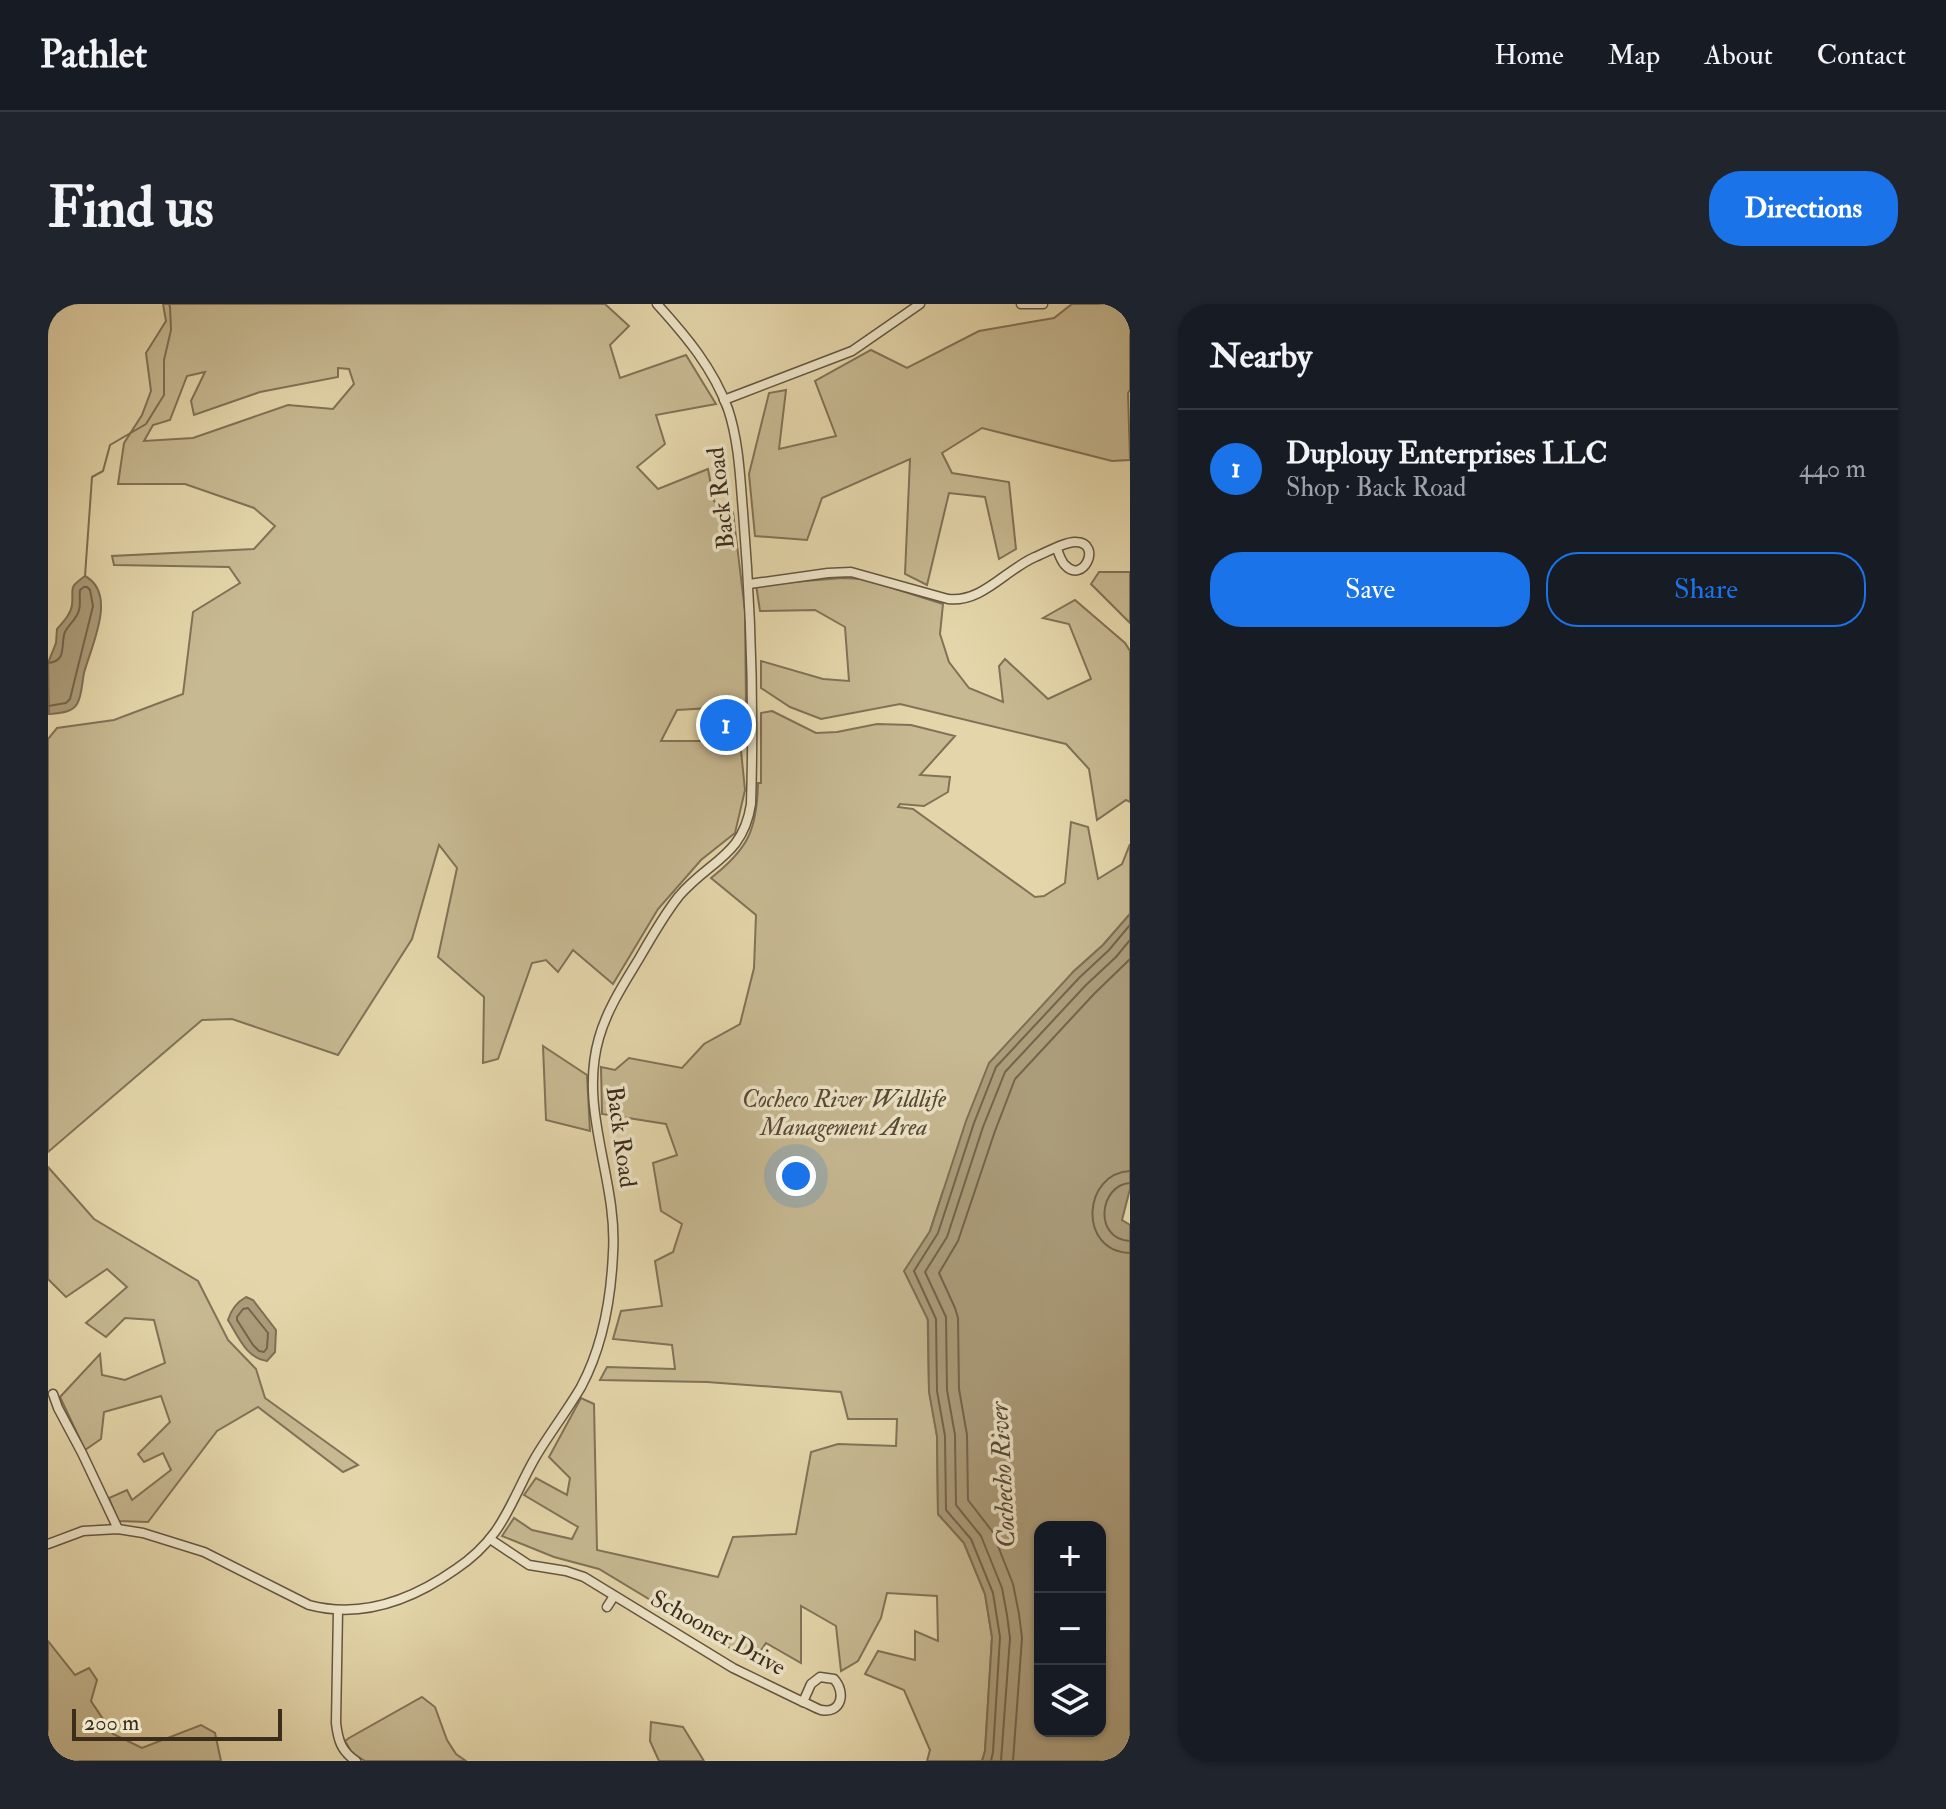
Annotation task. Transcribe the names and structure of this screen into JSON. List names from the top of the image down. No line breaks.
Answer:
{"streets":{"street":["Back Road","Schooner Drive"]},"crossings":[["Back Road","Schooner Drive"]],"water":["Cochecho River"],"parks":["Cocheco River Wildlife Management Area"],"scale_bar":"200 m","page":{"header":"Pathlet","nav":["Home","Map","About","Contact"],"buttons":["Directions",["Save","Share"]],"title":"Find us","heading":"Nearby","list":[{"mark":"1","name":"Duplouy Enterprises LLC","note":"Shop · Back Road","value":"440 m"}],"pins":"1","map_buttons":["+","−"],"scale":"200 m"}}
